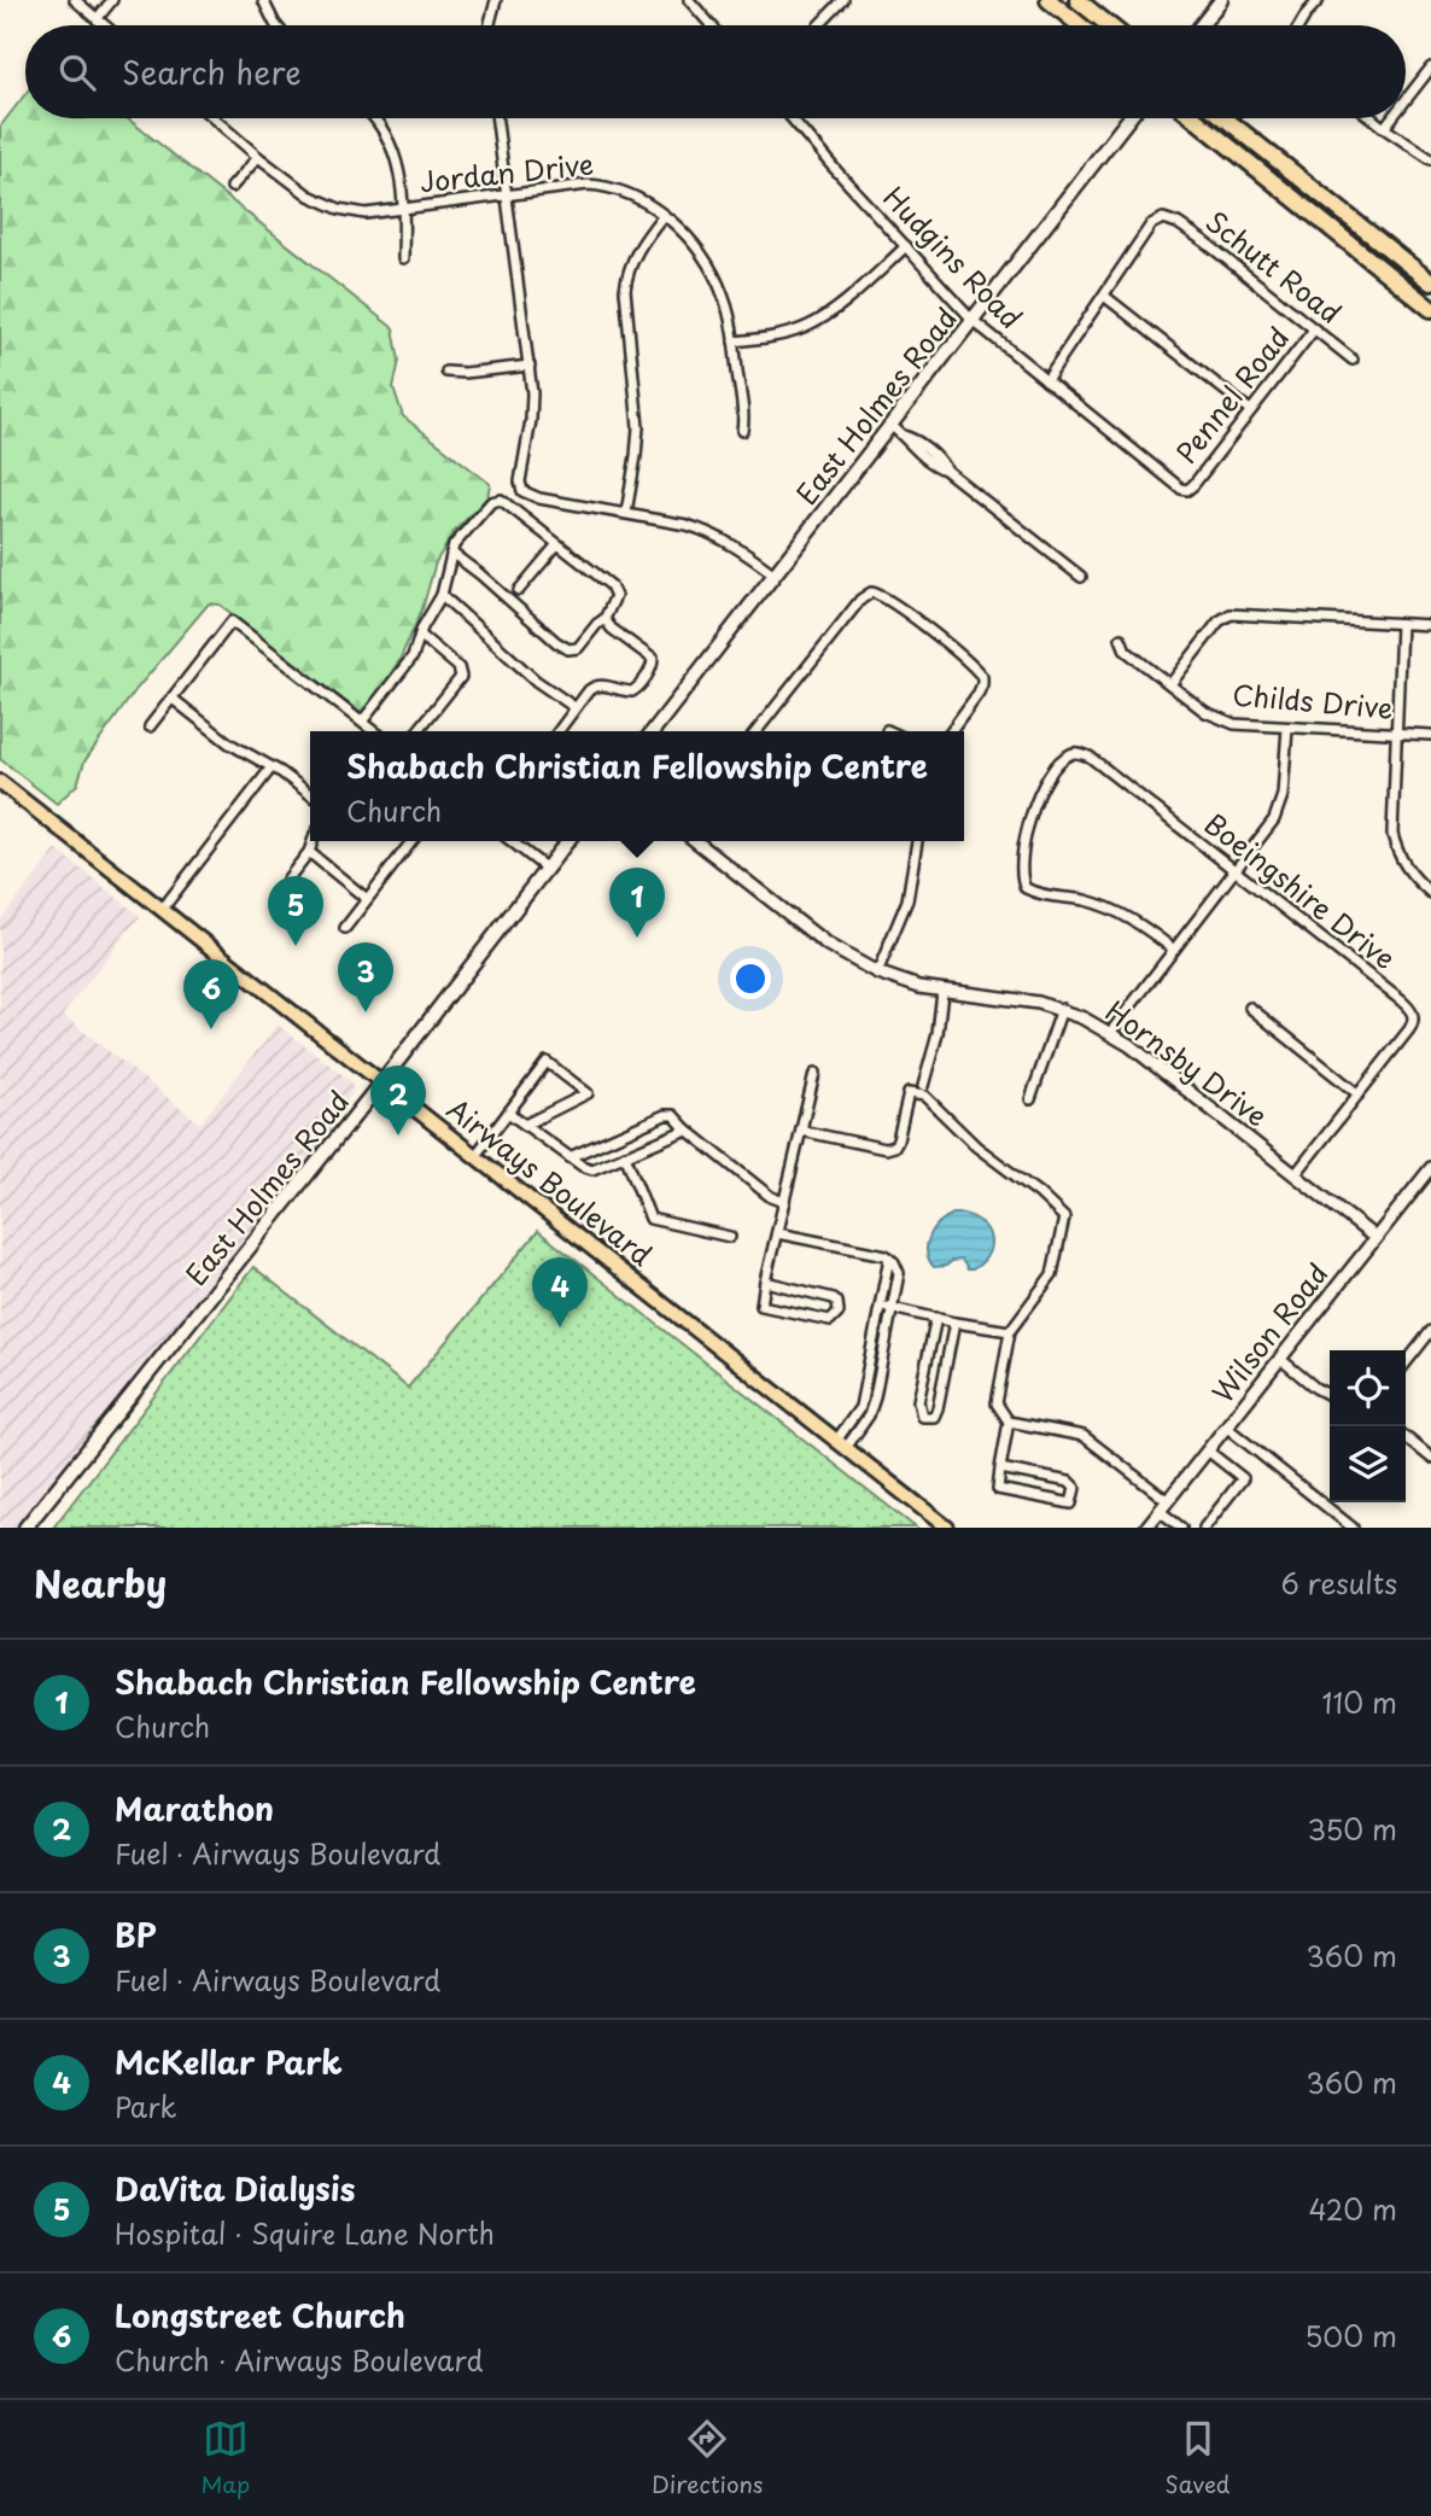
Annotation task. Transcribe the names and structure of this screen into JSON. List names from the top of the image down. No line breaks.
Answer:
{"streets":{"main road":["East Holmes Road","Airways Boulevard"],"street":["Jordan Drive","Hudgins Road","Schutt Road","Pennel Road","Childs Drive","Boeingshire Drive","Hornsby Drive","Wilson Road"]},"crossings":[["Hudgins Road","Pennel Road"],["Hudgins Road","East Holmes Road"],["Schutt Road","Pennel Road"],["East Holmes Road","Airways Boulevard"],["Boeingshire Drive","Hornsby Drive"],["Hornsby Drive","Wilson Road"]],"page":{"search":"Search here","popup":["Shabach Christian Fellowship Centre","Church"],"pins":["1","5","3","6","2","4"],"heading":["Nearby","6 results"],"list":[{"mark":"1","name":"Shabach Christian Fellowship Centre","note":"Church","value":"110 m"},{"mark":"2","name":"Marathon","note":"Fuel · Airways Boulevard","value":"350 m"},{"mark":"3","name":"BP","note":"Fuel · Airways Boulevard","value":"360 m"},{"mark":"4","name":"McKellar Park","note":"Park","value":"360 m"},{"mark":"5","name":"DaVita Dialysis","note":"Hospital · Squire Lane North","value":"420 m"},{"mark":"6","name":"Longstreet Church","note":"Church · Airways Boulevard","value":"500 m"}],"nav":["Map","Directions","Saved"]}}
